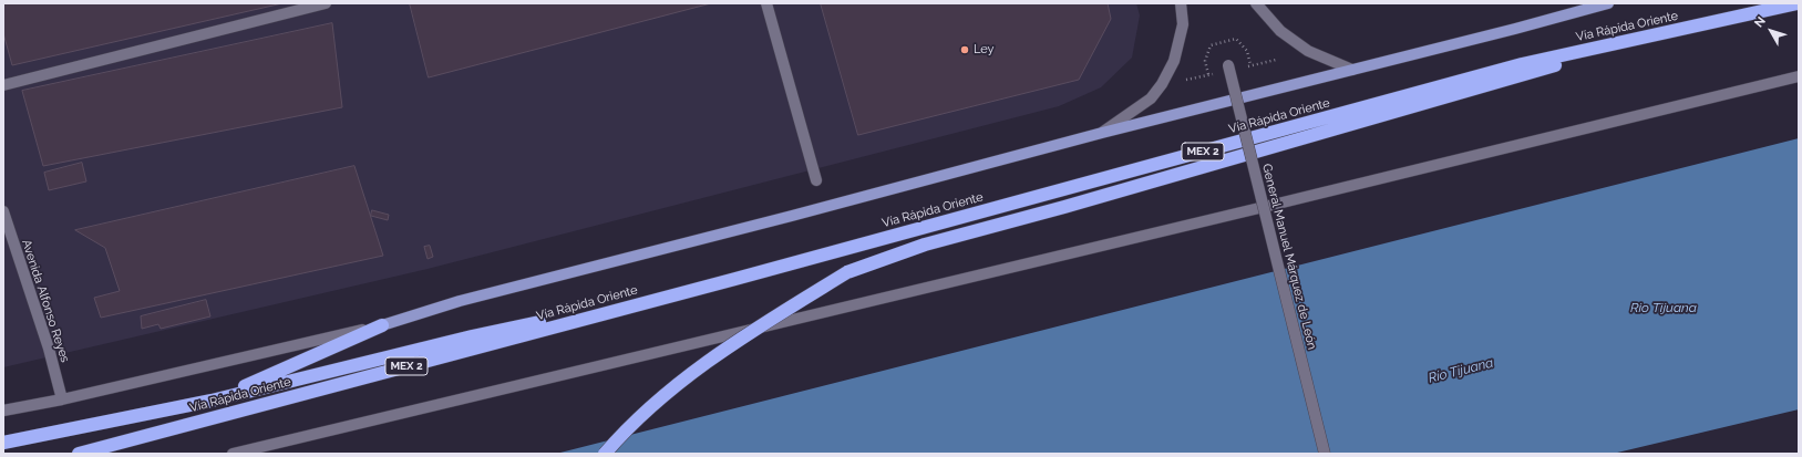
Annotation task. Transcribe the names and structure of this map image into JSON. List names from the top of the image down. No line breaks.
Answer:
{"streets":{"highway":["Vía Rápida Oriente","MEX 2"],"street":["General Manuel Márquez de León","Avenida Alfonso Reyes"]},"water":["Rio Tijuana","Río Tijuana"],"places":["Ley"],"north":"top left"}
